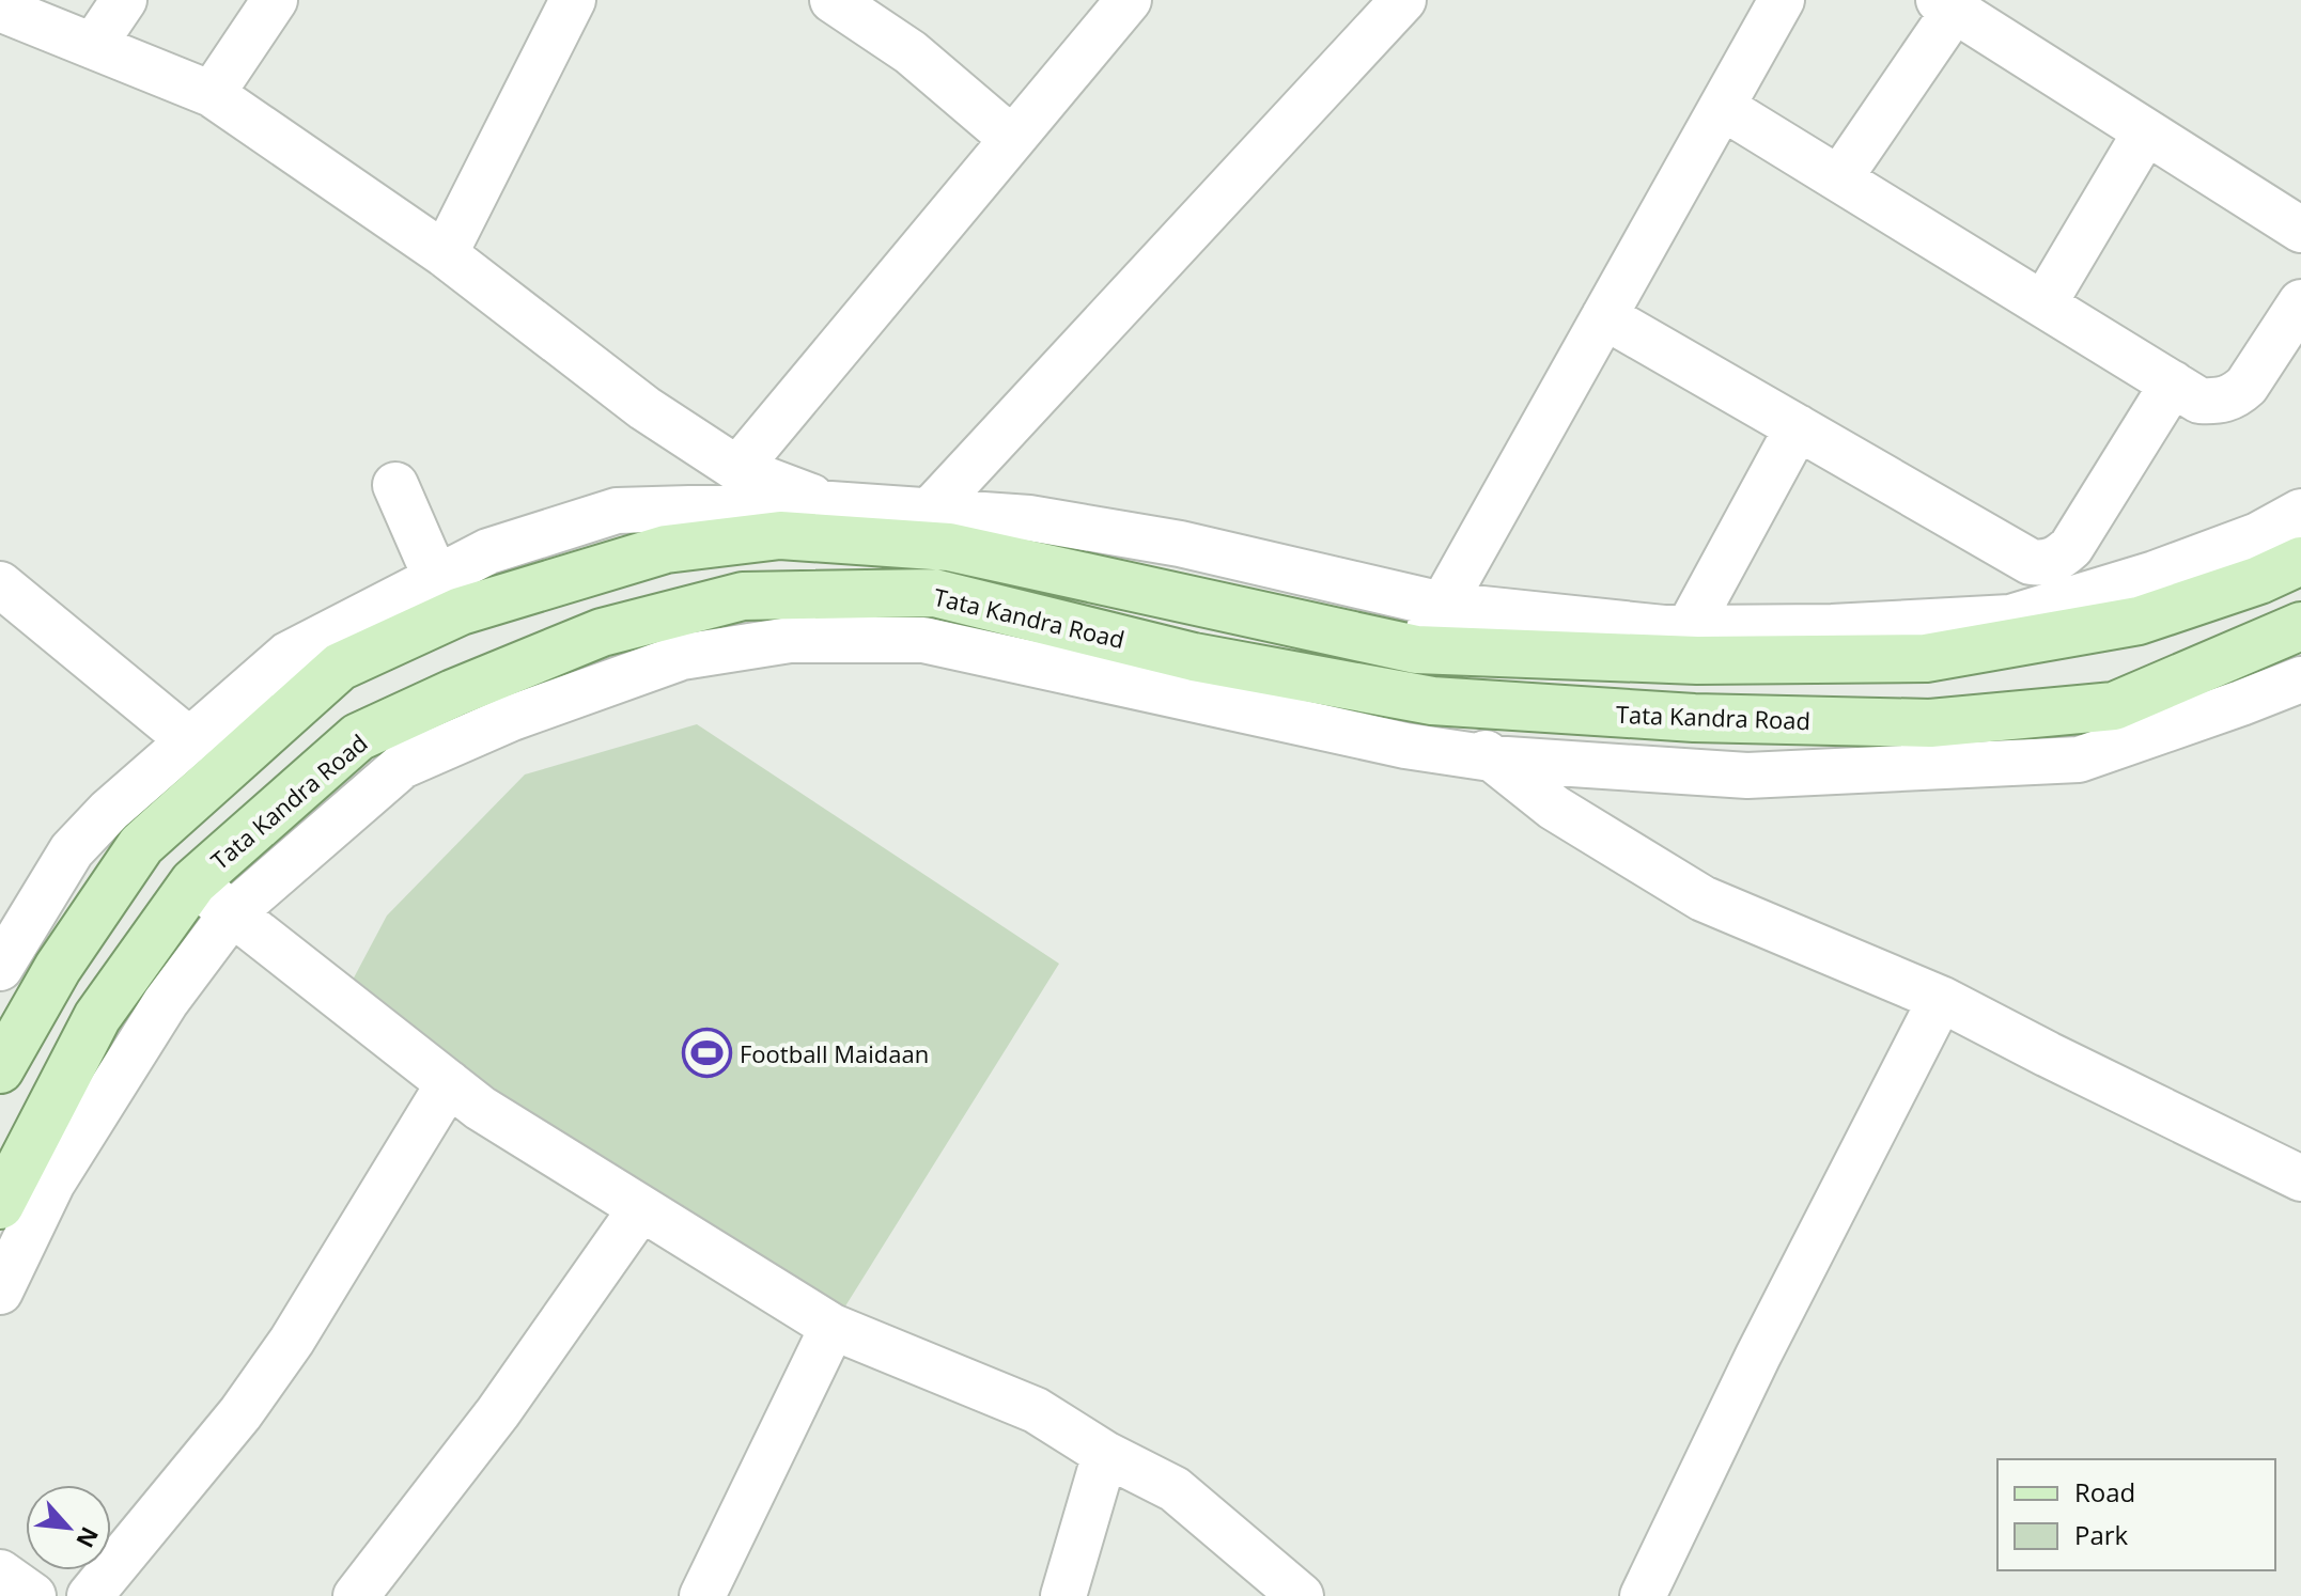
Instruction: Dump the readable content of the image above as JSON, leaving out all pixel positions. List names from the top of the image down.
{
  "streets": {
    "main road": ["Tata Kandra Road"]
  },
  "places": {
    "sports": ["Football Maidaan"]
  },
  "legend": ["Road", "Park"],
  "north": "bottom right"
}
